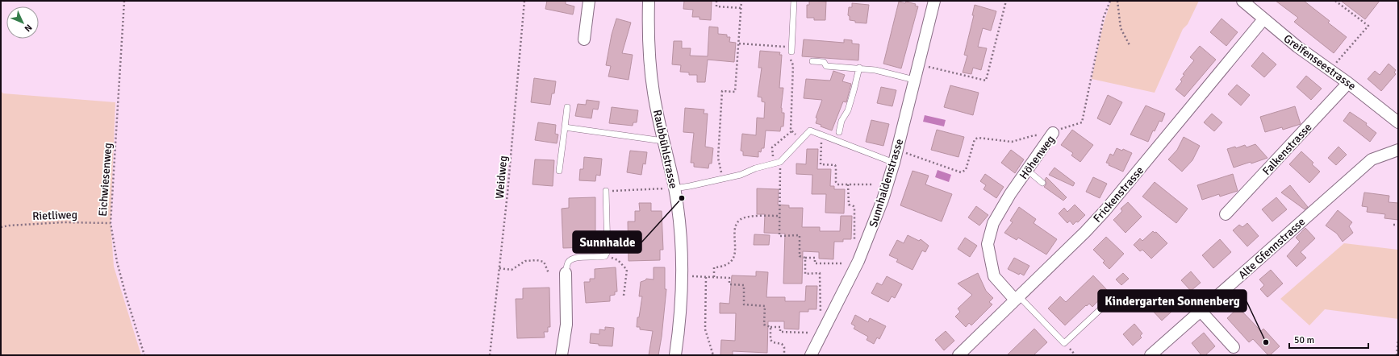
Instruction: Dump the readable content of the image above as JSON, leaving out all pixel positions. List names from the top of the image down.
{
  "streets": {
    "street": [
      "Greifenseestrasse",
      "Raubbühlstrasse",
      "Falkenstrasse",
      "Höhenweg",
      "Sunnhaldenstrasse",
      "Frickenstrasse",
      "Alte Gfennstrasse"
    ],
    "path": ["Weidweg", "Eichwiesenweg", "Rietliweg"]
  },
  "crossings": [
    ["Greifenseestrasse", "Falkenstrasse"],
    ["Greifenseestrasse", "Frickenstrasse"],
    ["Höhenweg", "Frickenstrasse"],
    ["Eichwiesenweg", "Rietliweg"]
  ],
  "places": ["Sunnhalde", "Kindergarten Sonnenberg"],
  "scale_bar": "50 m",
  "north": "bottom right"
}
